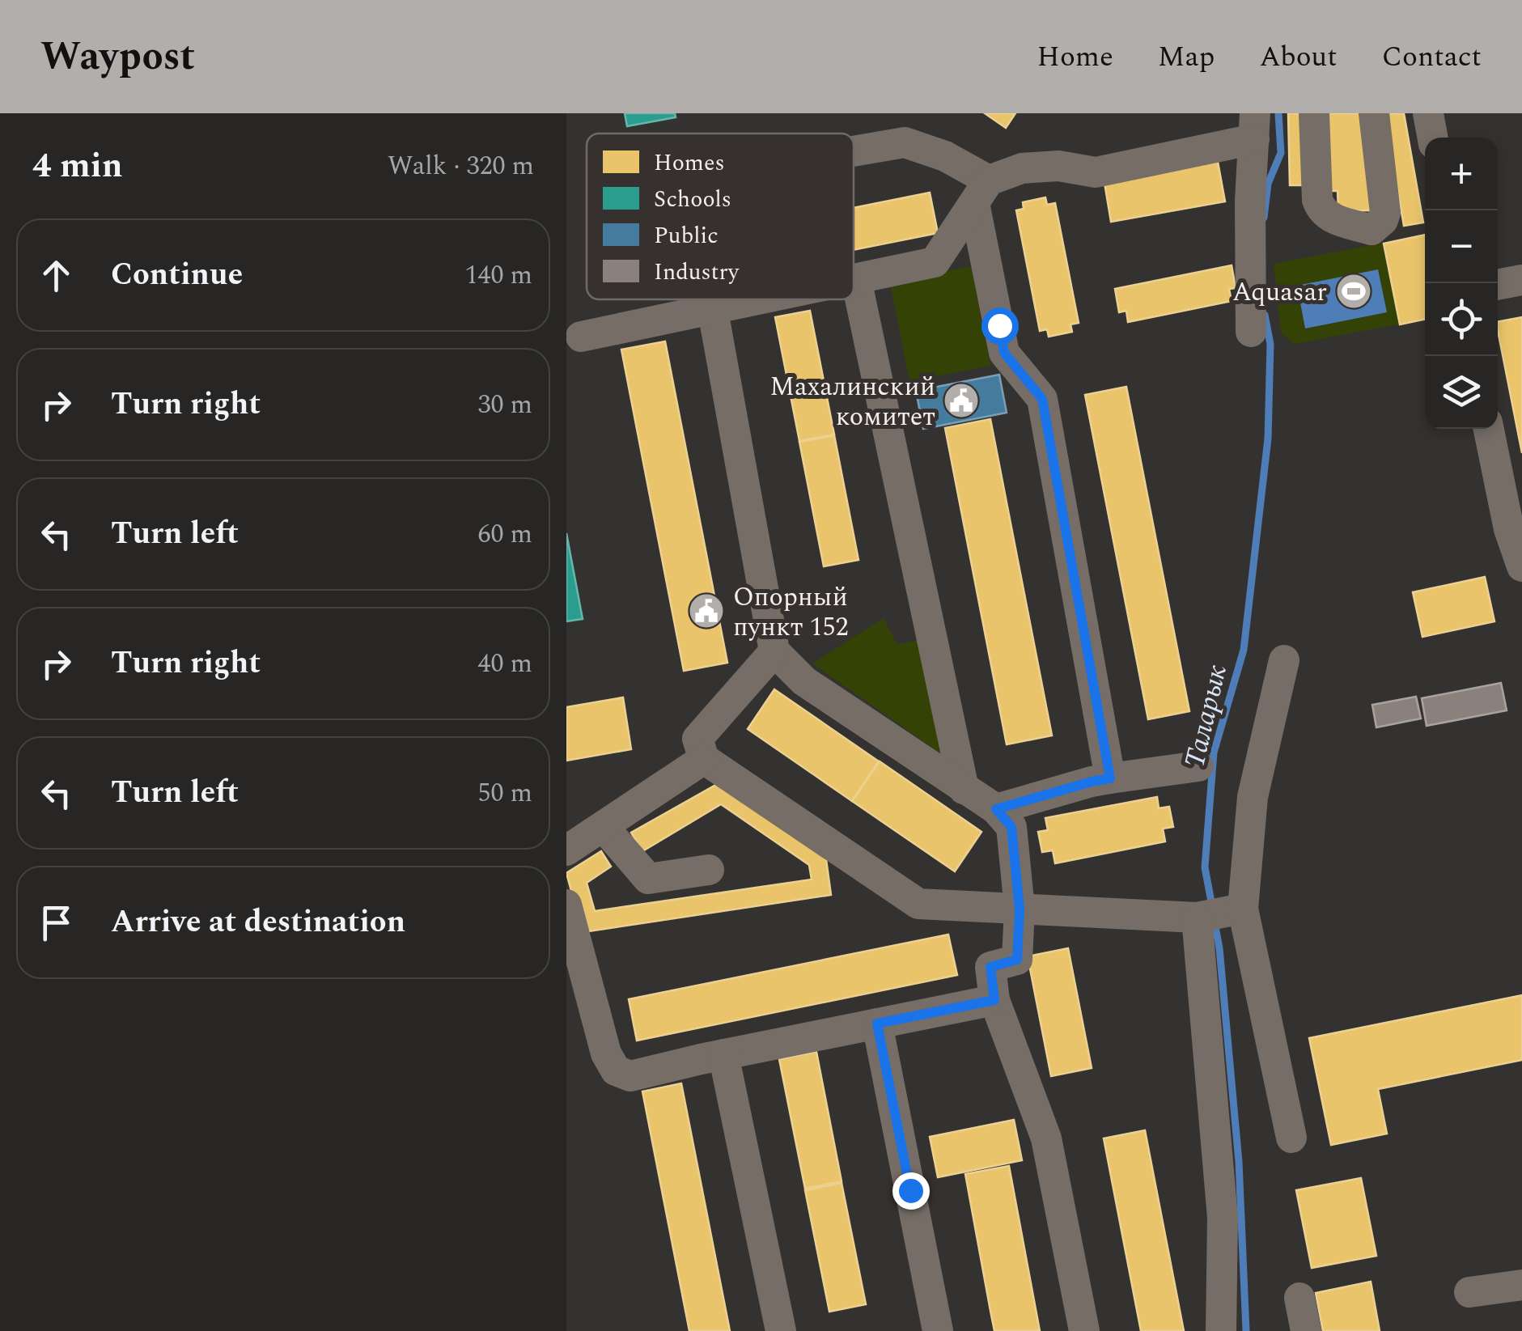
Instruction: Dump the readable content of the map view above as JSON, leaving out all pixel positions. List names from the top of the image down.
{
  "water": ["Таларык"],
  "places": {
    "sports": ["Aquasar"],
    "public building": ["Махалинский комитет", "Опорный пункт 152"]
  },
  "legend": [
    "Homes",
    "Schools",
    "Public",
    "Industry"
  ],
  "page": {
    "header": "Waypost",
    "nav": [
      "Home",
      "Map",
      "About",
      "Contact"
    ],
    "heading": ["4 min", "Walk · 320 m"],
    "map_buttons": ["+", "−"],
    "list": [
      ["Continue", "140 m"],
      ["Turn right", "30 m"],
      ["Turn left", "60 m"],
      ["Turn right", "40 m"],
      ["Turn left", "50 m"],
      "Arrive at destination"
    ]
  }
}
